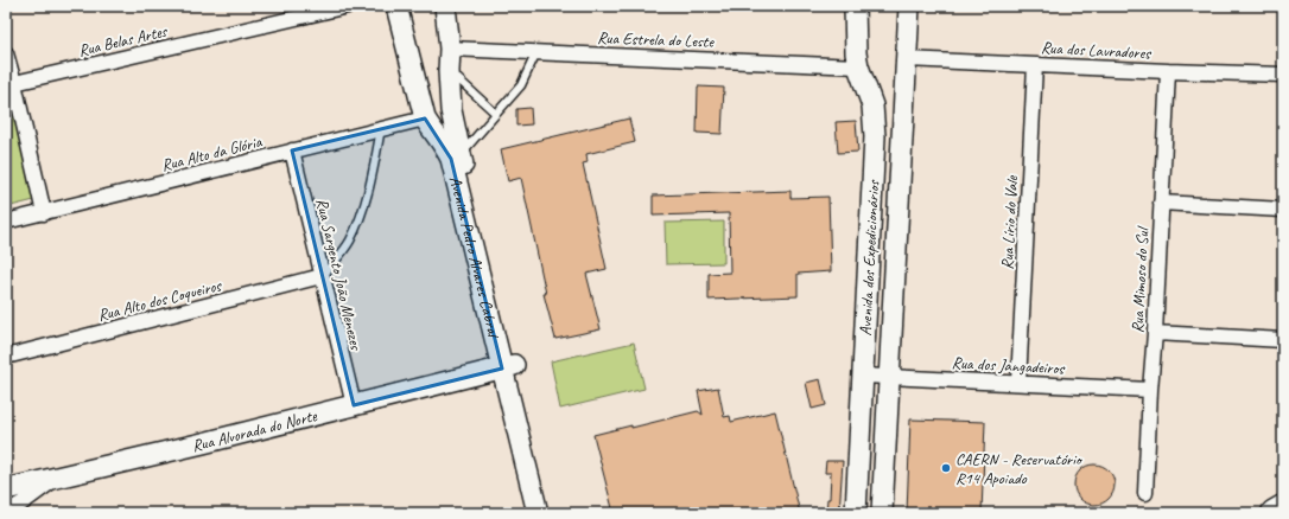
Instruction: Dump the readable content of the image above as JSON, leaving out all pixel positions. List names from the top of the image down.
{
  "streets": {
    "street": [
      "Rua Estrela do Leste",
      "Rua Belas Artes",
      "Rua dos Lavradores",
      "Rua Alto da Glória",
      "Rua Lírio do Vale",
      "Avenida Pedro Alvares Cabral",
      "Avenida dos Expedicionários",
      "Rua Sargento João Menezes",
      "Rua Mimoso do Sul",
      "Rua Alto dos Coqueiros",
      "Rua dos Jangadeiros",
      "Rua Alvorada do Norte"
    ]
  },
  "crossings": [
    ["Rua Estrela do Leste", "Avenida Pedro Alvares Cabral"],
    ["Rua Estrela do Leste", "Avenida dos Expedicionários"],
    ["Rua dos Lavradores", "Rua Lírio do Vale"],
    ["Rua dos Lavradores", "Avenida dos Expedicionários"],
    ["Rua dos Lavradores", "Rua Mimoso do Sul"],
    ["Rua Alto da Glória", "Avenida Pedro Alvares Cabral"],
    ["Rua Alto da Glória", "Rua Sargento João Menezes"],
    ["Rua Lírio do Vale", "Rua dos Jangadeiros"],
    ["Avenida Pedro Alvares Cabral", "Rua Alvorada do Norte"],
    ["Avenida dos Expedicionários", "Rua dos Jangadeiros"],
    ["Rua Sargento João Menezes", "Rua Alto dos Coqueiros"],
    ["Rua Sargento João Menezes", "Rua Alvorada do Norte"],
    ["Rua Mimoso do Sul", "Rua dos Jangadeiros"]
  ],
  "places": ["CAERN - Reservatório R14 Apoiado"]
}
